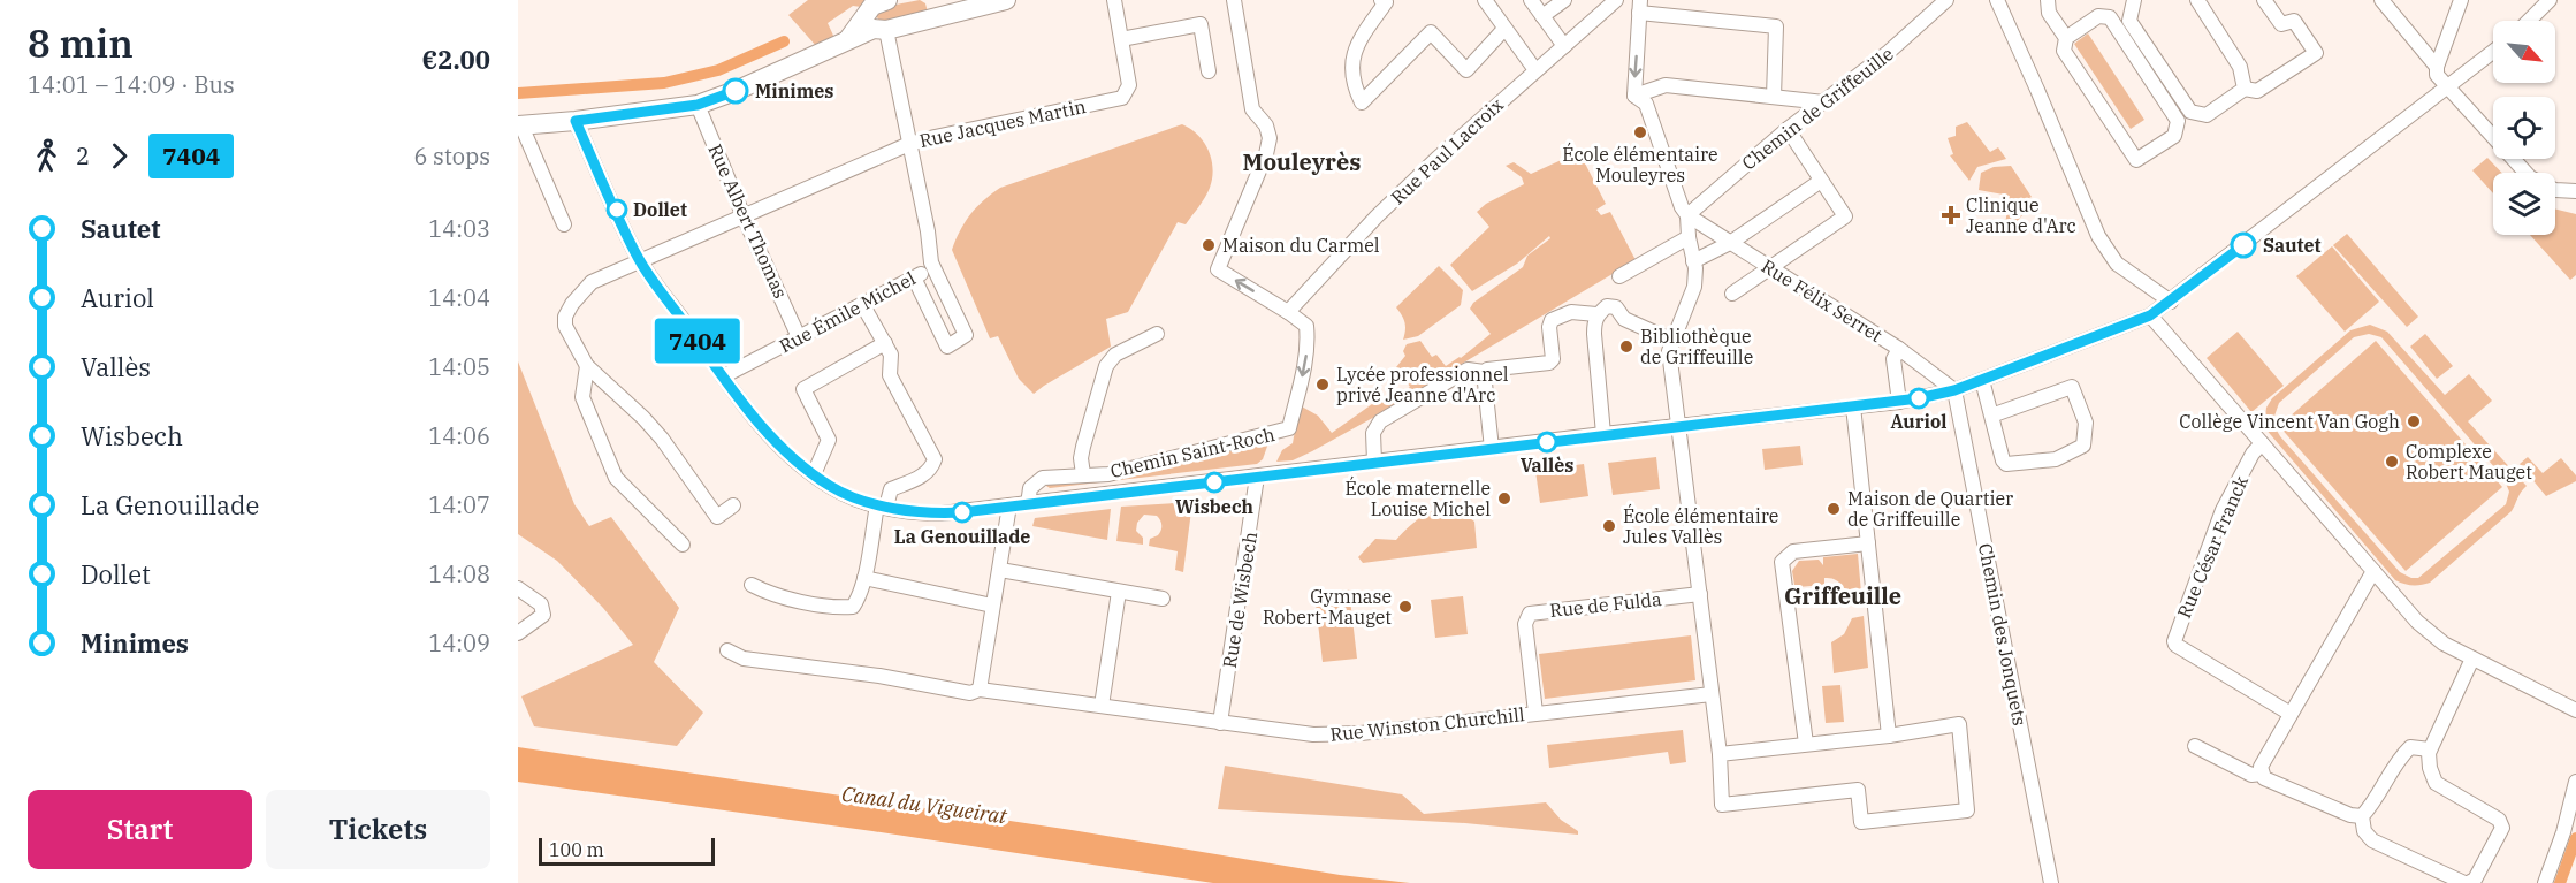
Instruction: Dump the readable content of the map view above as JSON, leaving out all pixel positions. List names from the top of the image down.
{
  "streets": {
    "street": [
      "Chemin de Griffeuille",
      "Rue Jacques Martin",
      "Rue Paul Lacroix",
      "Rue Albert Thomas",
      "Rue Félix Serret",
      "Rue Émile Michel",
      "Chemin Saint-Roch",
      "Rue César Franck",
      "Rue de Wisbech",
      "Rue de Fulda",
      "Chemin des Jonquets",
      "Rue Winston Churchill"
    ]
  },
  "crossings": [
    ["Chemin de Griffeuille", "Rue Félix Serret"],
    ["Rue Jacques Martin", "Rue Albert Thomas"],
    ["Rue Paul Lacroix", "Chemin Saint-Roch"],
    ["Rue Albert Thomas", "Rue Émile Michel"],
    ["Rue Félix Serret", "Chemin des Jonquets"],
    ["Rue de Wisbech", "Rue Winston Churchill"],
    ["Rue de Fulda", "Rue Winston Churchill"]
  ],
  "districts": ["Mouleyrès", "Griffeuille"],
  "water": ["Canal du Vigueirat"],
  "places": {
    "other": [
      "Minimes",
      "École élémentaire Mouleyres",
      "Dollet",
      "Maison du Carmel",
      "Sautet",
      "Bibliothèque de Griffeuille",
      "Lycée professionnel privé Jeanne d'Arc",
      "Auriol",
      "Collège Vincent Van Gogh",
      "Vallès",
      "Complexe Robert Mauget",
      "Wisbech",
      "École maternelle Louise Michel",
      "Maison de Quartier de Griffeuille",
      "La Genouillade",
      "École élémentaire Jules Vallès",
      "Gymnase Robert-Mauget"
    ],
    "health": ["Clinique Jeanne d'Arc"]
  },
  "lines": ["bus line 7404"],
  "scale_bar": "100 m",
  "north": "bottom right",
  "page": {
    "heading": ["8 min", "14:01 – 14:09 · Bus", "€2.00"],
    "on_map": "7404",
    "legs": ["2", "7404", "6 stops"],
    "list": [
      {
        "name": "Sautet",
        "value": "14:03"
      },
      {
        "name": "Auriol",
        "value": "14:04"
      },
      {
        "name": "Vallès",
        "value": "14:05"
      },
      {
        "name": "Wisbech",
        "value": "14:06"
      },
      {
        "name": "La Genouillade",
        "value": "14:07"
      },
      {
        "name": "Dollet",
        "value": "14:08"
      },
      {
        "name": "Minimes",
        "value": "14:09"
      }
    ],
    "buttons": ["Start", "Tickets"],
    "scale": "100 m"
  }
}
